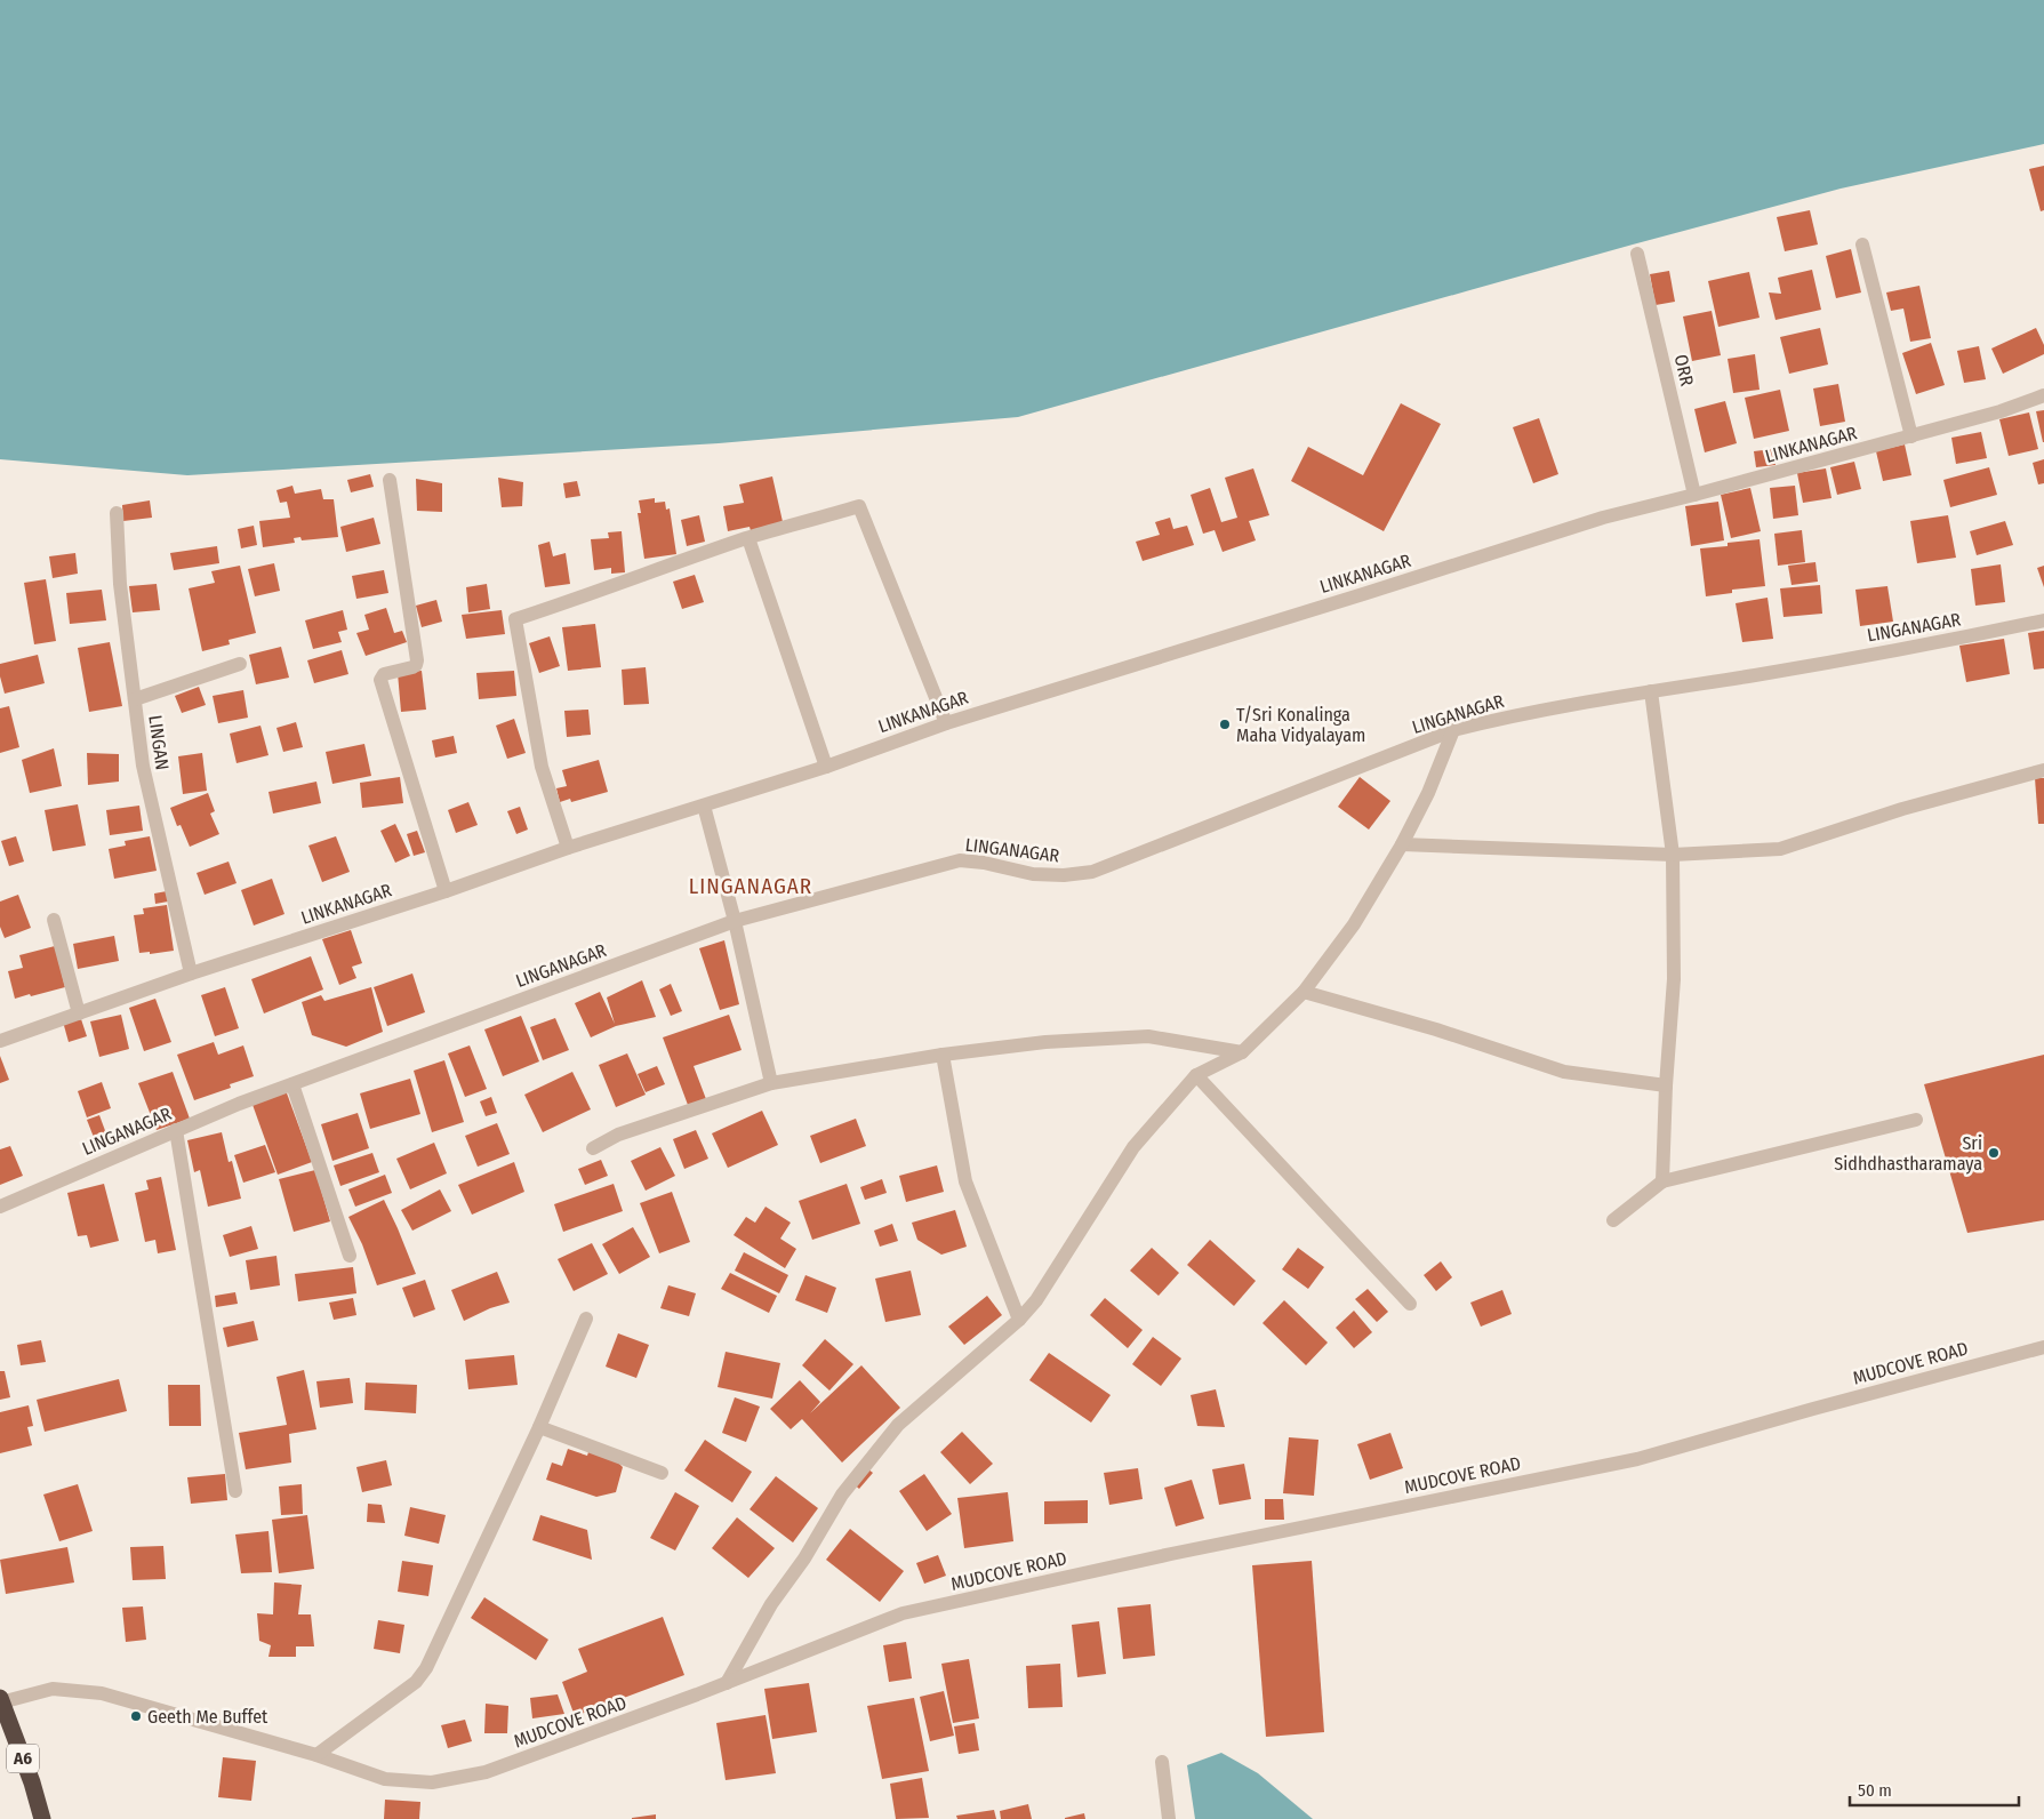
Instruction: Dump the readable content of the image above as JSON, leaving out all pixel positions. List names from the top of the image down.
{
  "streets": {
    "highway": ["A6"],
    "street": [
      "ORR",
      "LINKANAGAR",
      "LINGANAGAR",
      "LINGAN",
      "MUDCOVE ROAD"
    ]
  },
  "crossings": [
    ["ORR", "LINKANAGAR"],
    ["LINKANAGAR", "LINGAN"],
    ["MUDCOVE ROAD", "A6"]
  ],
  "districts": ["LINGANAGAR"],
  "places": ["T/Sri Konalinga Maha Vidyalayam", "Sri Sidhdhastharamaya", "Geeth Me Buffet"],
  "scale_bar": "50 m"
}
